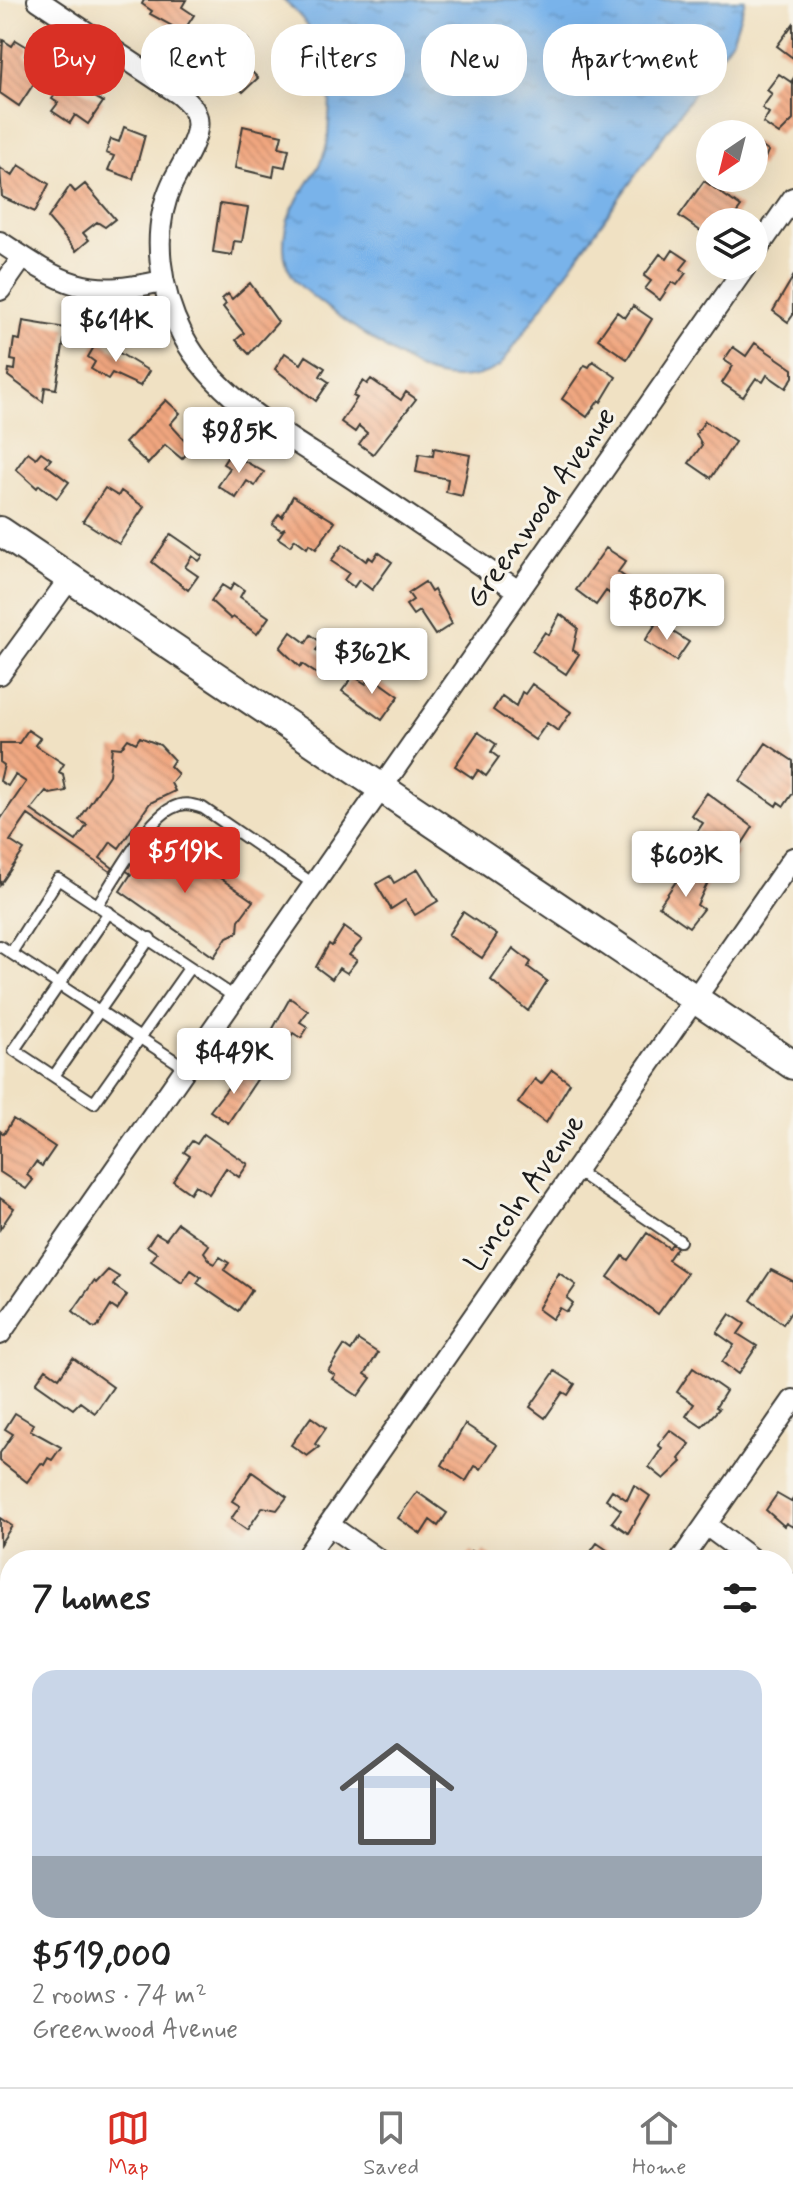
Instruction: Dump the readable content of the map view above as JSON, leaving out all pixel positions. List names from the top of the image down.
{
  "streets": {
    "street": ["Greenwood Avenue", "Lincoln Avenue"]
  },
  "north": "bottom left",
  "page": {
    "chip": [
      "Buy",
      "Rent",
      "Filters",
      "New",
      "Apartment"
    ],
    "price": [
      "$614K",
      "$985K",
      "$807K",
      "$362K",
      "$519K",
      "$603K",
      "$449K"
    ],
    "heading": "7 homes",
    "list": [
      {
        "name": "$519,000",
        "note": "2 rooms · 74 m² · Greenwood Avenue"
      }
    ],
    "tabs": ["Map", "Saved", "Home"]
  }
}
